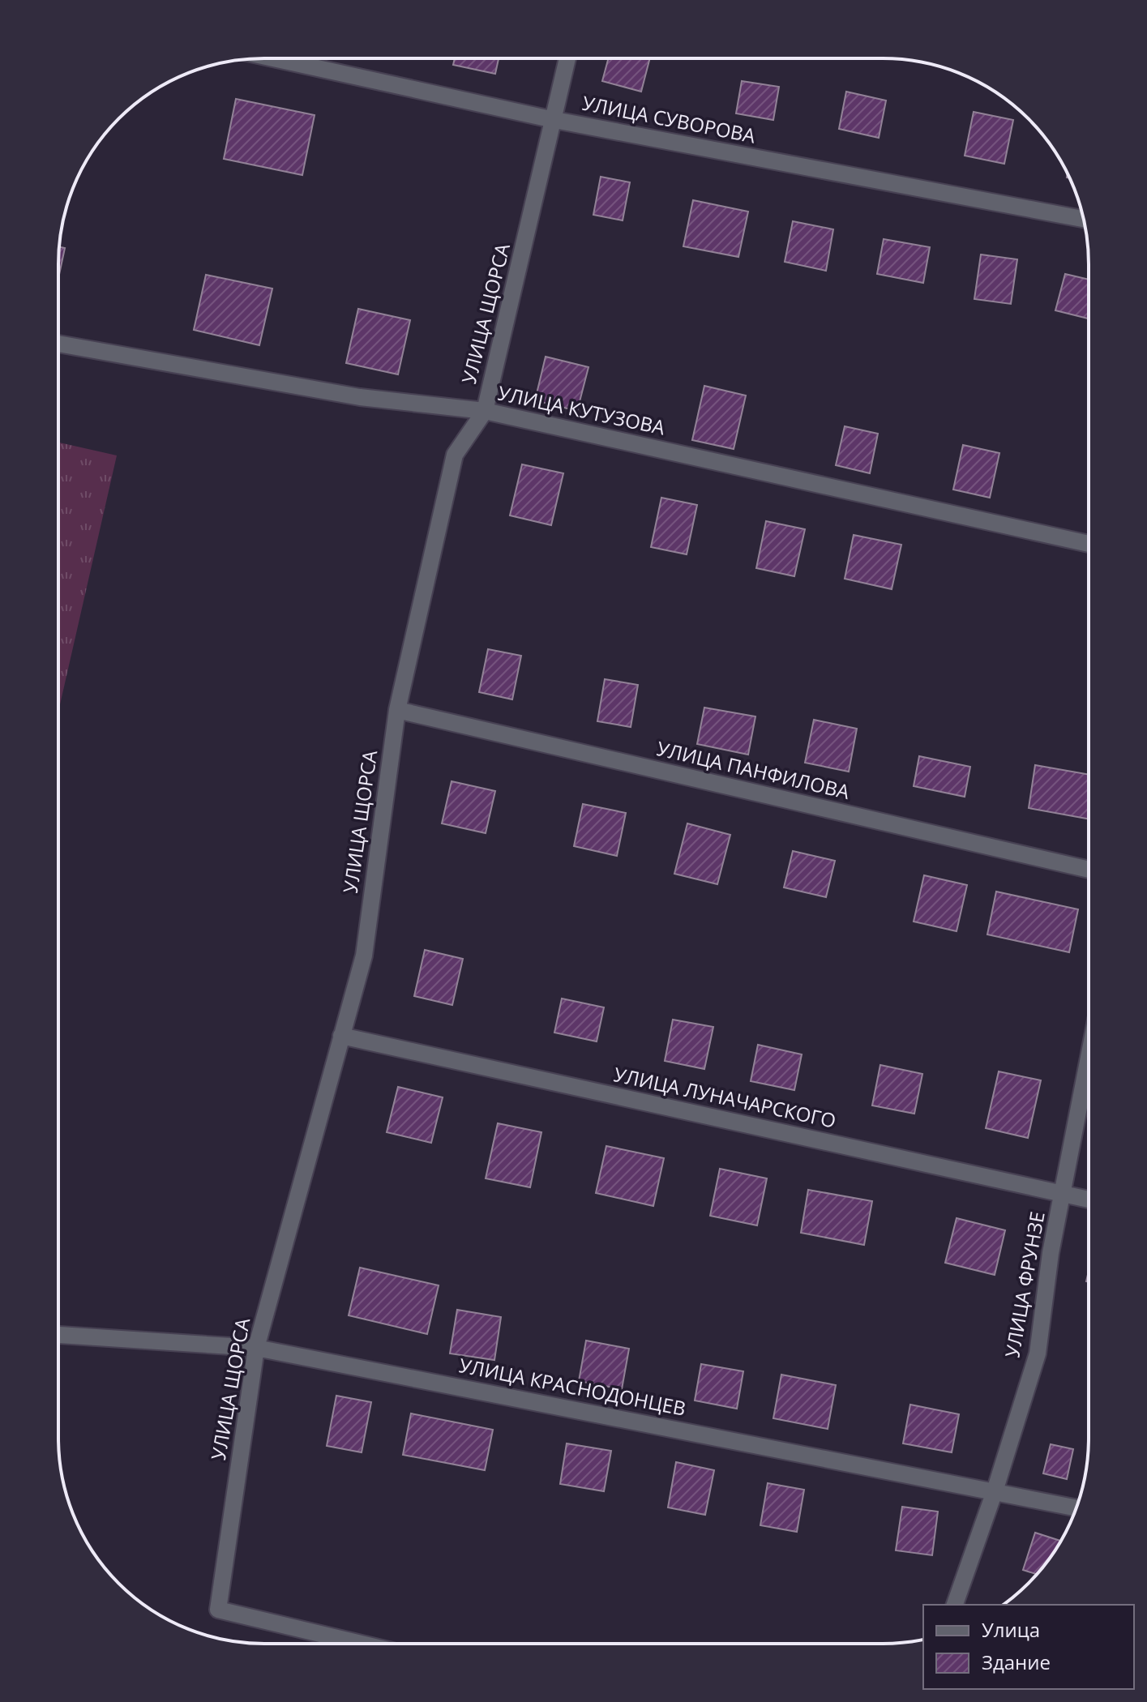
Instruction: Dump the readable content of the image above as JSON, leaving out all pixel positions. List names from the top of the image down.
{
  "streets": {
    "street": [
      "УЛИЦА СУВОРОВА",
      "УЛИЦА ЩОРСА",
      "УЛИЦА КУТУЗОВА",
      "УЛИЦА ПАНФИЛОВА",
      "УЛИЦА ЛУНАЧАРСКОГО",
      "УЛИЦА ФРУНЗЕ",
      "УЛИЦА КРАСНОДОНЦЕВ"
    ]
  },
  "crossings": [
    ["УЛИЦА СУВОРОВА", "УЛИЦА ЩОРСА"],
    ["УЛИЦА ЩОРСА", "УЛИЦА КУТУЗОВА"],
    ["УЛИЦА ЩОРСА", "УЛИЦА ПАНФИЛОВА"],
    ["УЛИЦА ЩОРСА", "УЛИЦА ЛУНАЧАРСКОГО"],
    ["УЛИЦА ЩОРСА", "УЛИЦА КРАСНОДОНЦЕВ"],
    ["УЛИЦА ЛУНАЧАРСКОГО", "УЛИЦА ФРУНЗЕ"],
    ["УЛИЦА ФРУНЗЕ", "УЛИЦА КРАСНОДОНЦЕВ"]
  ],
  "legend": ["Улица", "Здание"]
}
